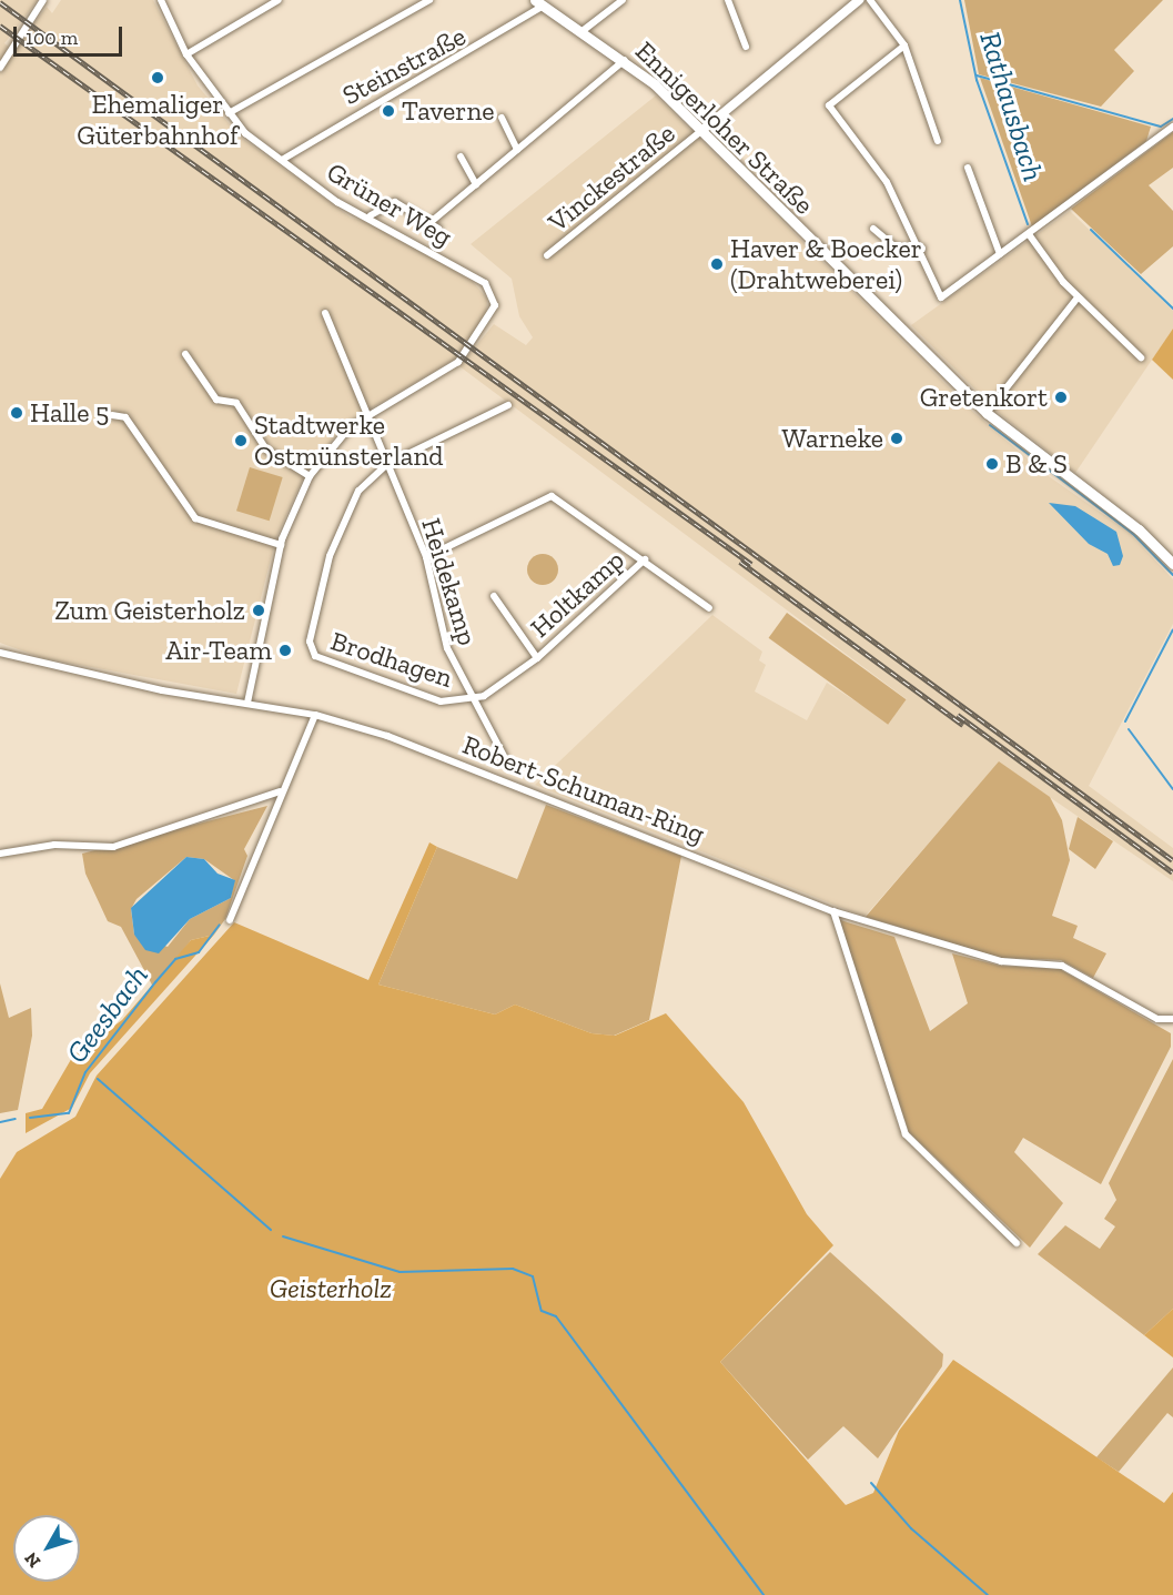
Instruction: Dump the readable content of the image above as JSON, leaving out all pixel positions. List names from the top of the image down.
{
  "streets": {
    "main road": ["Ennigerloher Straße"],
    "street": [
      "Steinstraße",
      "Vinckestraße",
      "Grüner Weg",
      "Heidekamp",
      "Holtkamp",
      "Brodhagen",
      "Robert-Schuman-Ring"
    ]
  },
  "crossings": [
    ["Steinstraße", "Ennigerloher Straße"],
    ["Steinstraße", "Grüner Weg"],
    ["Ennigerloher Straße", "Vinckestraße"],
    ["Grüner Weg", "Heidekamp"],
    ["Heidekamp", "Holtkamp"],
    ["Heidekamp", "Brodhagen"],
    ["Holtkamp", "Brodhagen"]
  ],
  "water": ["Rathausbach", "Geesbach"],
  "parks": ["Geisterholz"],
  "places": [
    "Ehemaliger Güterbahnhof",
    "Taverne",
    "Haver & Boecker (Drahtweberei)",
    "Gretenkort",
    "Halle 5",
    "Warneke",
    "Stadtwerke Ostmünsterland",
    "B & S",
    "Zum Geisterholz",
    "Air-Team"
  ],
  "scale_bar": "100 m",
  "north": "bottom left"
}
